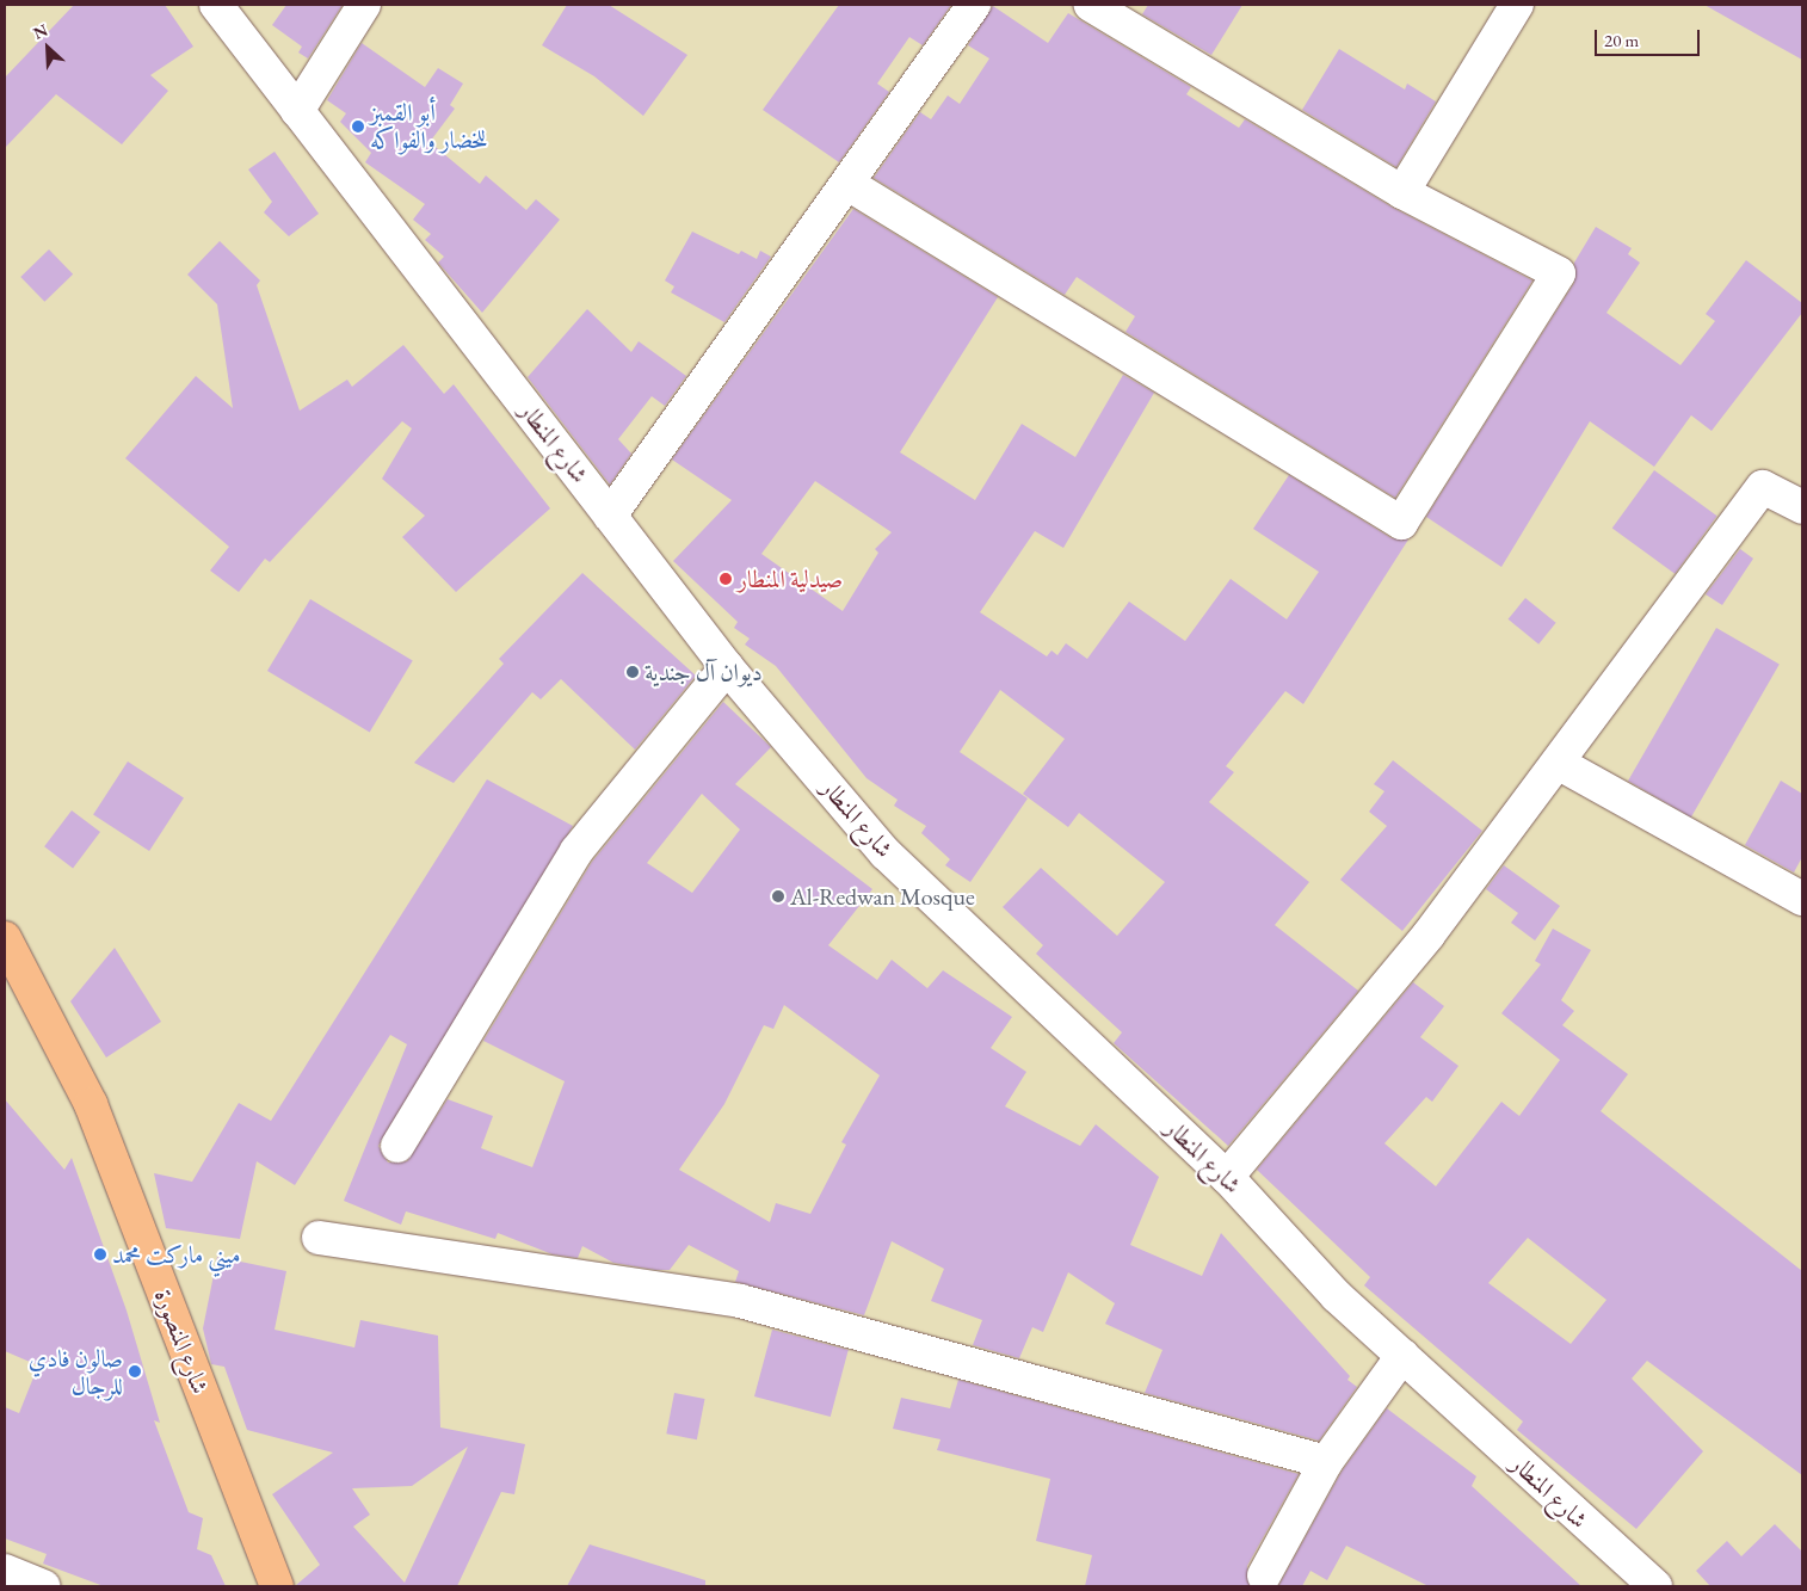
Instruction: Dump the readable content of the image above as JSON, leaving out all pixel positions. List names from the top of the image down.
{
  "streets": {
    "main road": ["شارع المنصورة"],
    "street": ["شارع المنطار"]
  },
  "places": [
    "أبو القمبز للخضار والفواكه",
    "صيدلية المنطار",
    "ديوان آل جندية",
    "Al-Redwan Mosque",
    "ميني ماركت محمد",
    "صالون فادي للرجال"
  ],
  "scale_bar": "20 m",
  "north": "top left"
}
